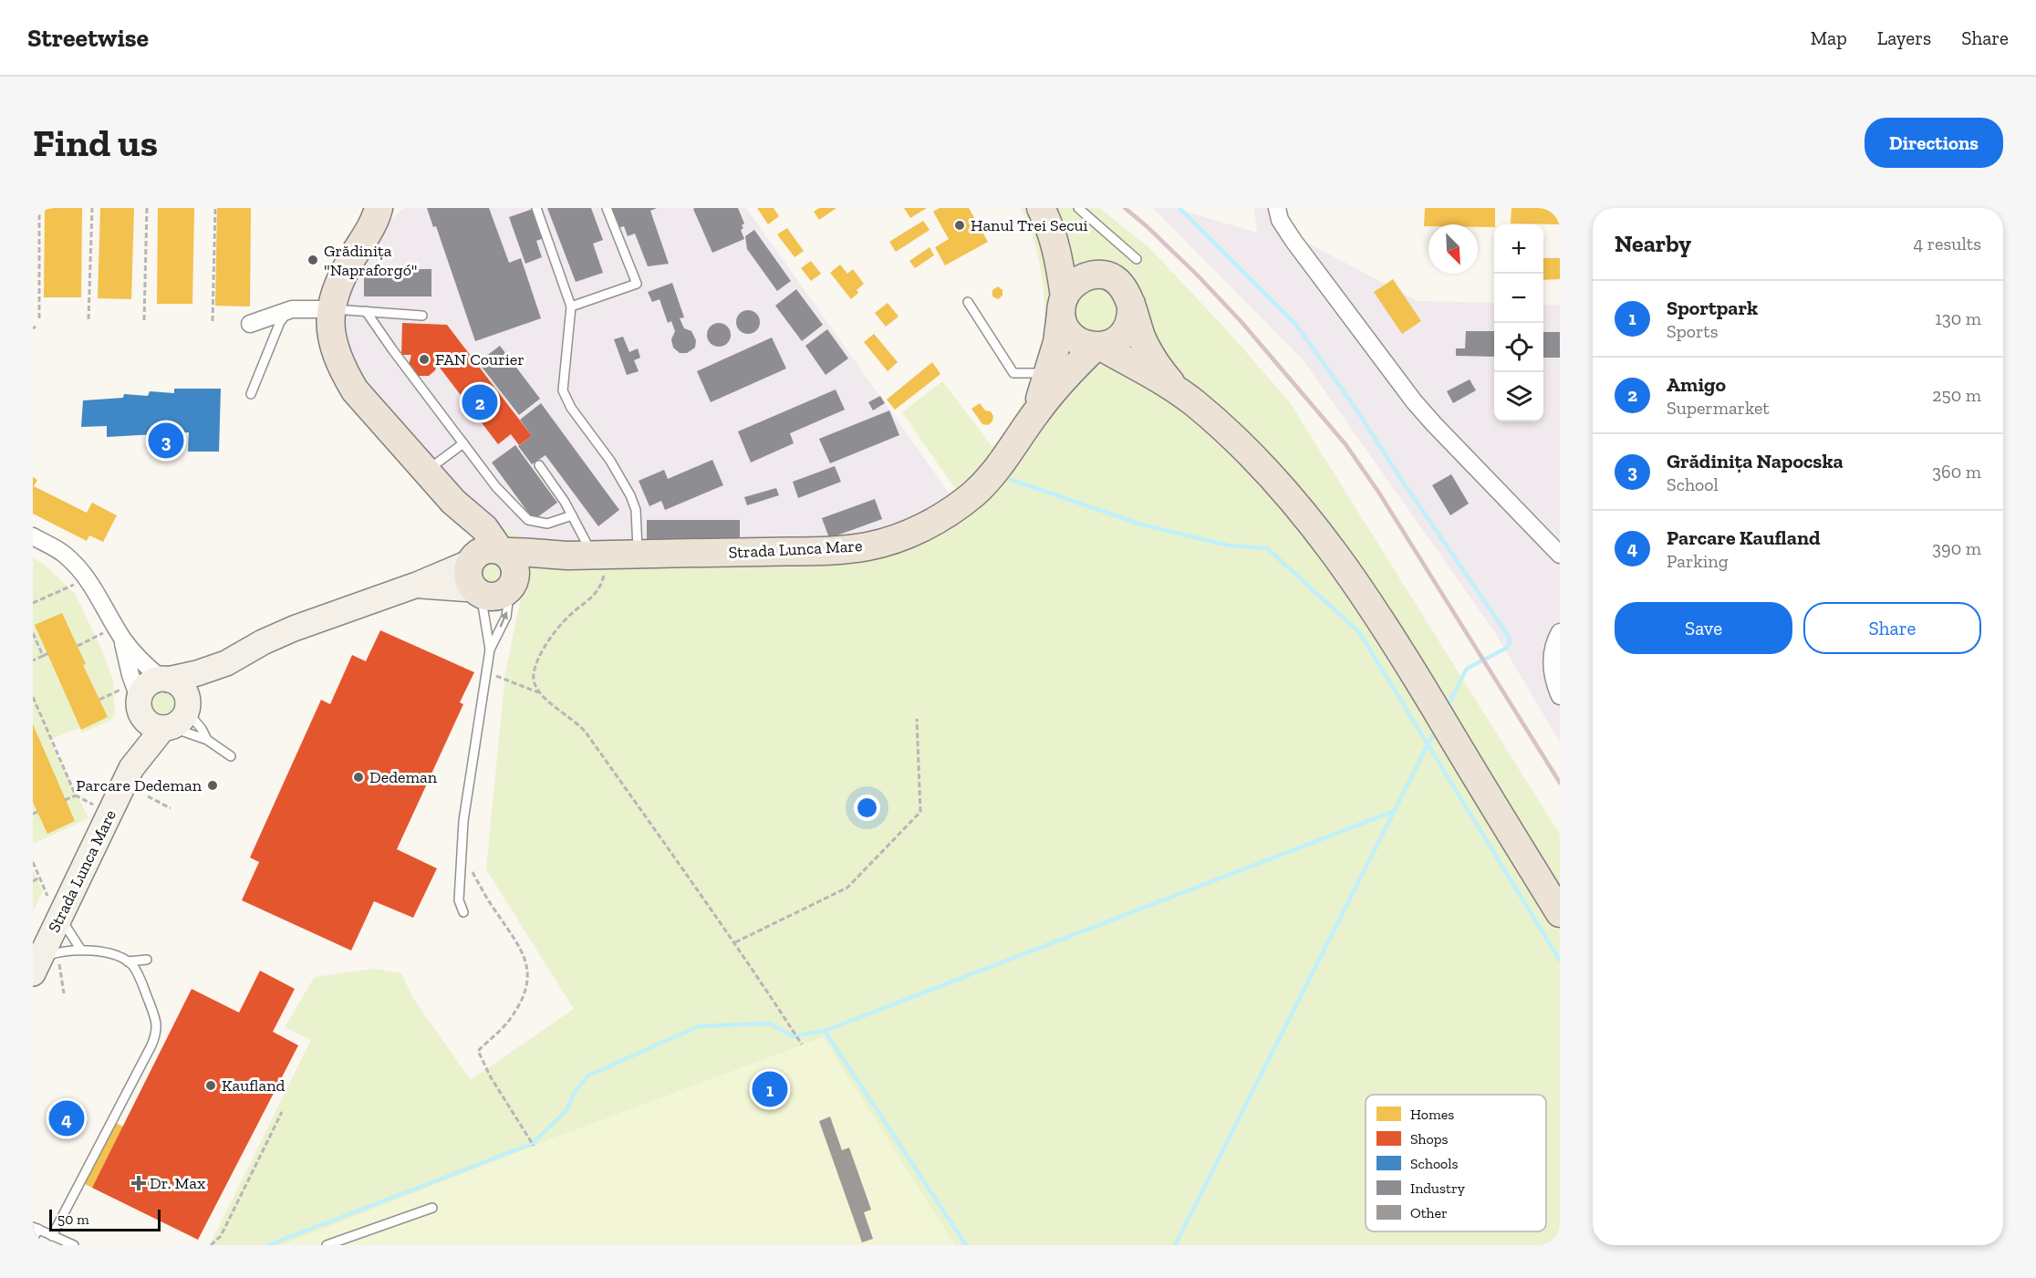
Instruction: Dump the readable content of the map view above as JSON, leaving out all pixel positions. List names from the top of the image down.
{
  "streets": {
    "main road": ["Strada Lunca Mare"]
  },
  "places": {
    "other": [
      "Hanul Trei Secui",
      "Grădinița \"Napraforgó\"",
      "FAN Courier",
      "Dedeman",
      "Parcare Dedeman",
      "Kaufland"
    ],
    "health": ["Dr. Max"]
  },
  "legend": [
    "Homes",
    "Shops",
    "Schools",
    "Industry",
    "Other"
  ],
  "scale_bar": "50 m",
  "north": "bottom right",
  "page": {
    "header": "Streetwise",
    "nav": ["Map", "Layers", "Share"],
    "buttons": [
      "Directions",
      ["Save", "Share"]
    ],
    "title": "Find us",
    "heading": ["Nearby", "4 results"],
    "map_buttons": ["+", "−"],
    "list": [
      {
        "mark": "1",
        "name": "Sportpark",
        "note": "Sports",
        "value": "130 m"
      },
      {
        "mark": "2",
        "name": "Amigo",
        "note": "Supermarket",
        "value": "250 m"
      },
      {
        "mark": "3",
        "name": "Grădiniţa Napocska",
        "note": "School",
        "value": "360 m"
      },
      {
        "mark": "4",
        "name": "Parcare Kaufland",
        "note": "Parking",
        "value": "390 m"
      }
    ],
    "pins": [
      "2",
      "3",
      "1",
      "4"
    ],
    "scale": "50 m"
  }
}
